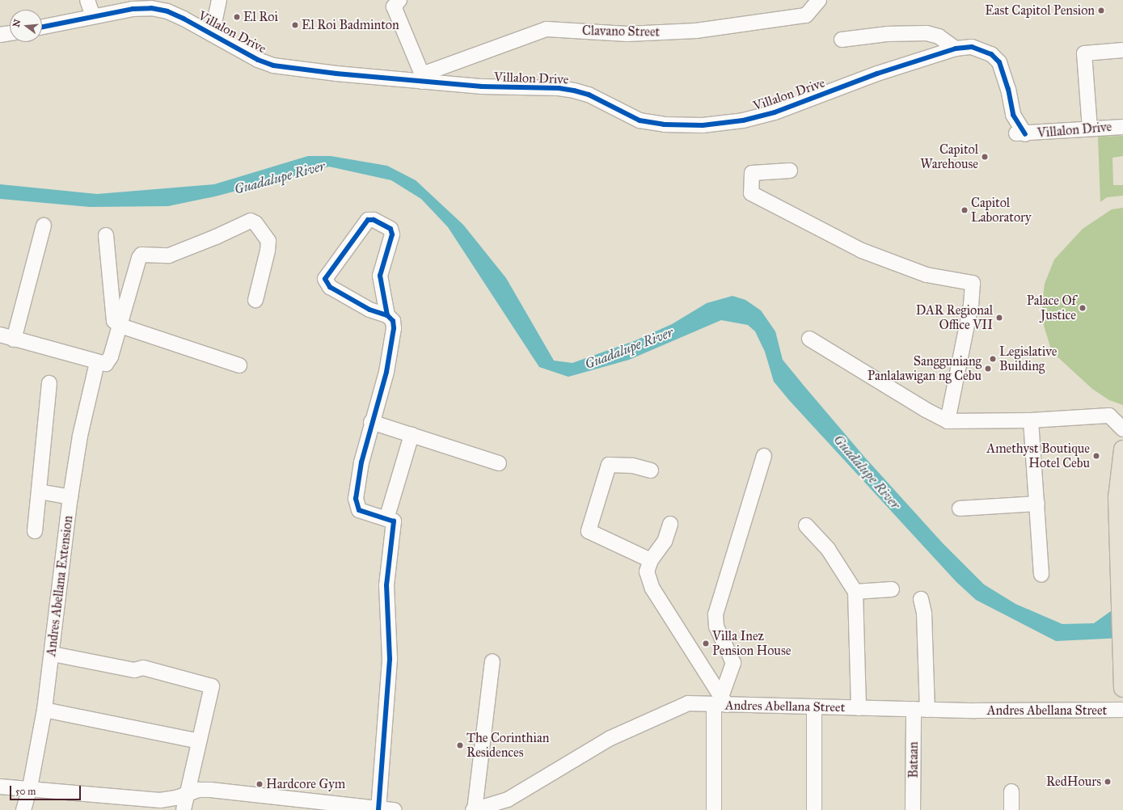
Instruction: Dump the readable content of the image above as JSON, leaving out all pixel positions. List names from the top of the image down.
{
  "streets": {
    "street": [
      "Clavano Street",
      "Villalon Drive",
      "Andres Abellana Extension",
      "Andres Abellana Street",
      "Bataan"
    ]
  },
  "crossings": [
    ["Clavano Street", "Villalon Drive"],
    ["Andres Abellana Street", "Bataan"]
  ],
  "water": ["Guadalupe River"],
  "places": [
    "East Capitol Pension",
    "El Roi",
    "El Roi Badminton",
    "Capitol Warehouse",
    "Capitol Laboratory",
    "Palace Of Justice",
    "DAR Regional Office VII",
    "Legislative Building",
    "Sangguniang Panlalawigan ng Cebu",
    "Amethyst Boutique Hotel Cebu",
    "Villa Inez Pension House",
    "The Corinthian Residences",
    "RedHours",
    "Hardcore Gym"
  ],
  "scale_bar": "50 m",
  "north": "left"
}
